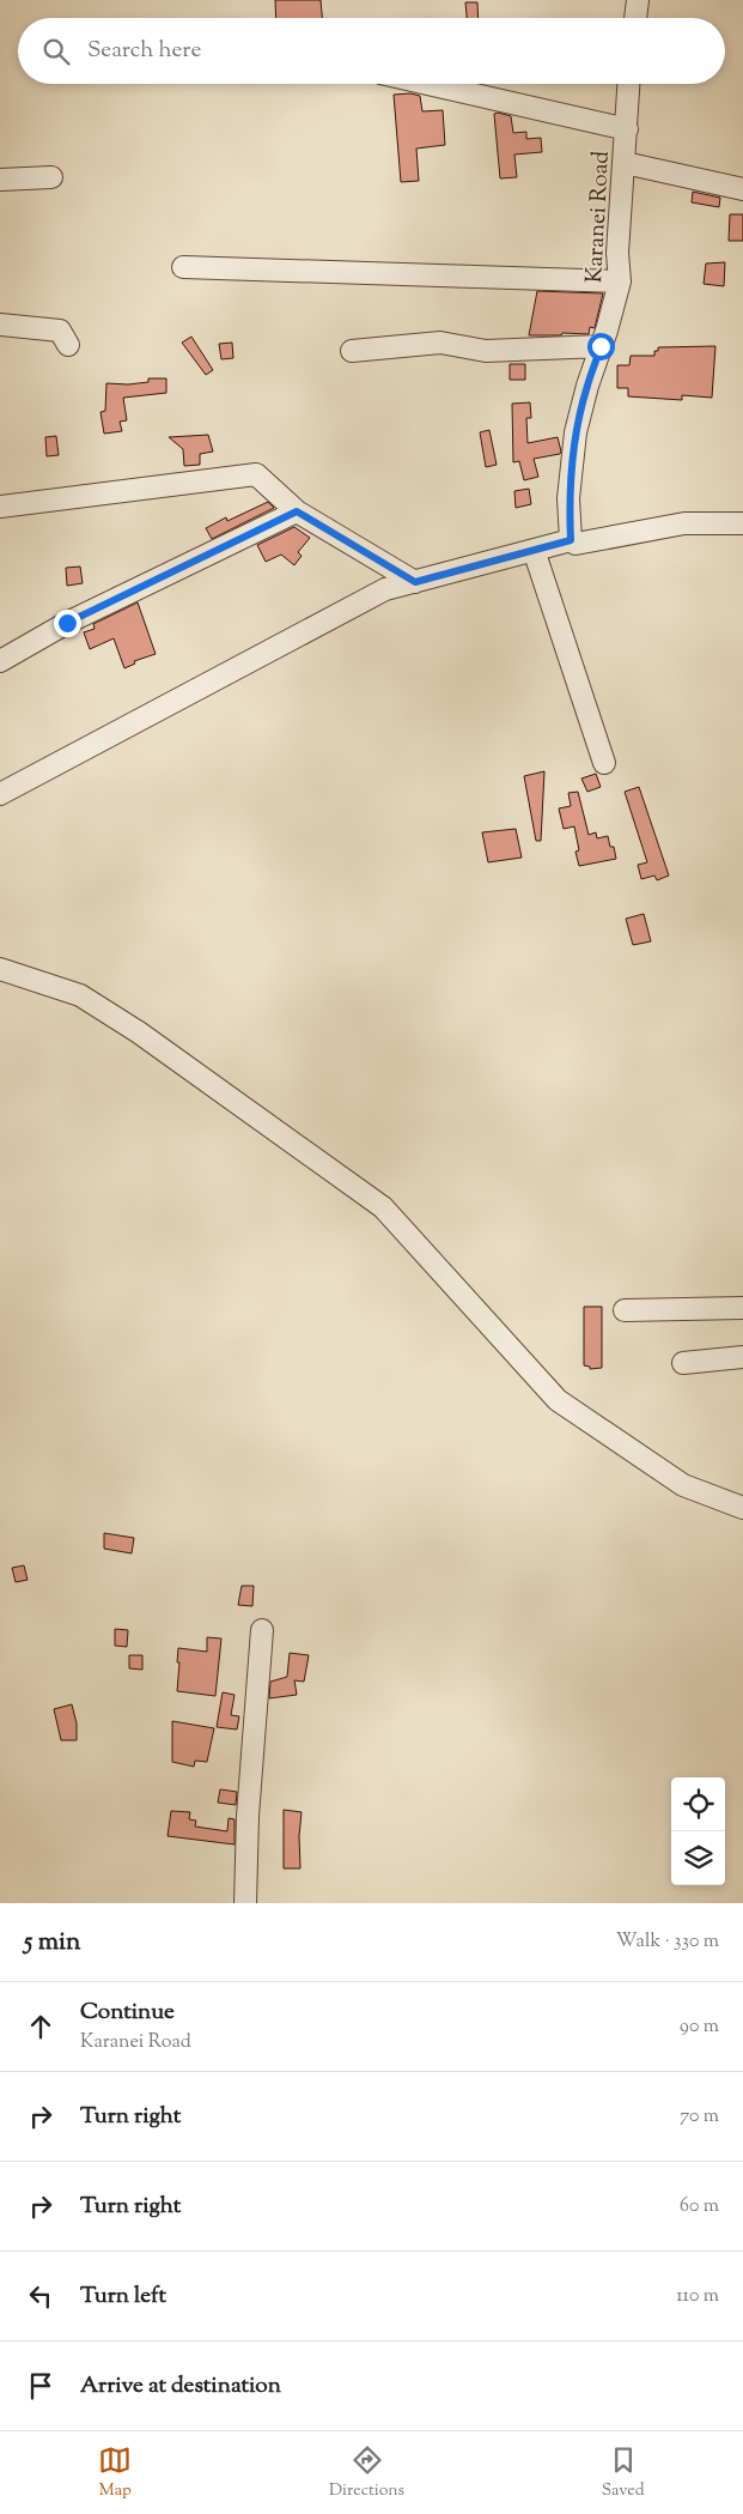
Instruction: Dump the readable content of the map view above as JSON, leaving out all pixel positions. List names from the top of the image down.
{
  "streets": {
    "street": ["Karanei Road"]
  },
  "page": {
    "search": "Search here",
    "heading": ["5 min", "Walk · 330 m"],
    "list": [
      ["Continue", "Karanei Road", "90 m"],
      ["Turn right", "70 m"],
      ["Turn right", "60 m"],
      ["Turn left", "110 m"],
      "Arrive at destination"
    ],
    "nav": ["Map", "Directions", "Saved"]
  }
}
